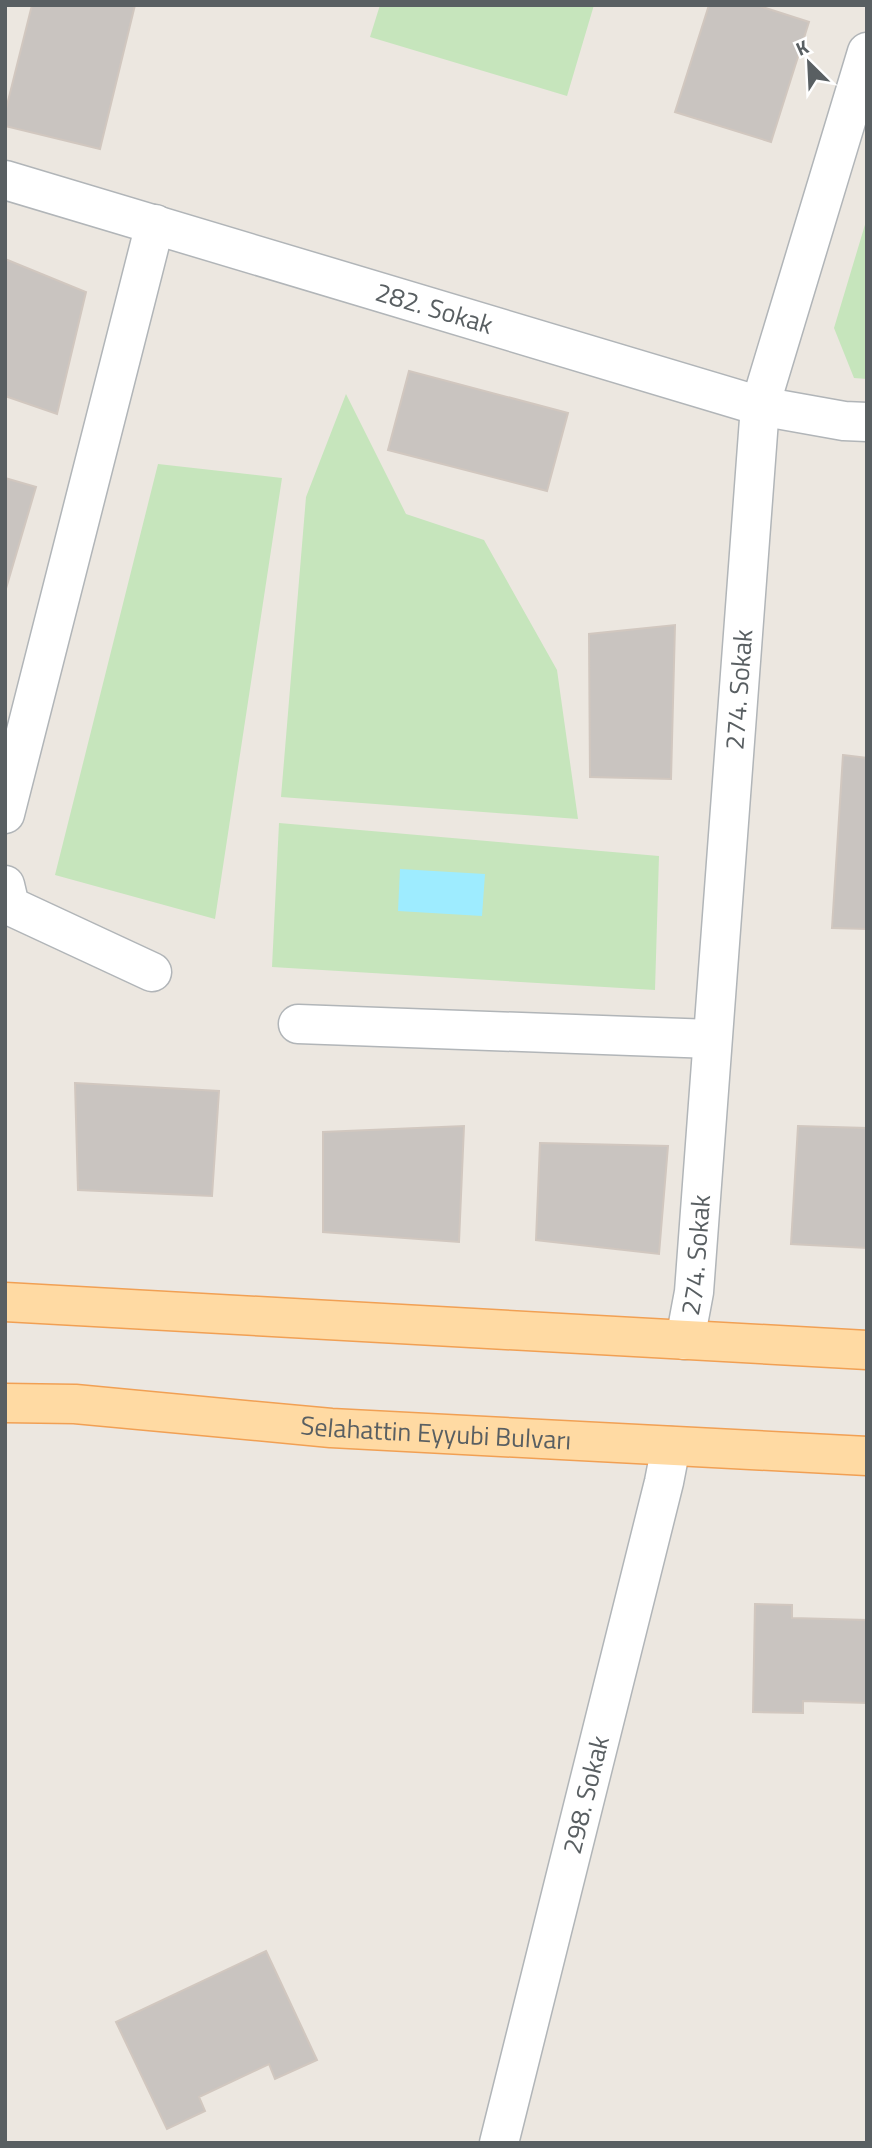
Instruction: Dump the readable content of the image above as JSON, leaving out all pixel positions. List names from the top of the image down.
{
  "streets": {
    "main road": ["Selahattin Eyyubi Bulvarı"],
    "street": ["282. Sokak", "274. Sokak", "298. Sokak"]
  },
  "crossings": [
    ["282. Sokak", "274. Sokak"],
    ["Selahattin Eyyubi Bulvarı", "298. Sokak"]
  ],
  "north": "top left"
}
